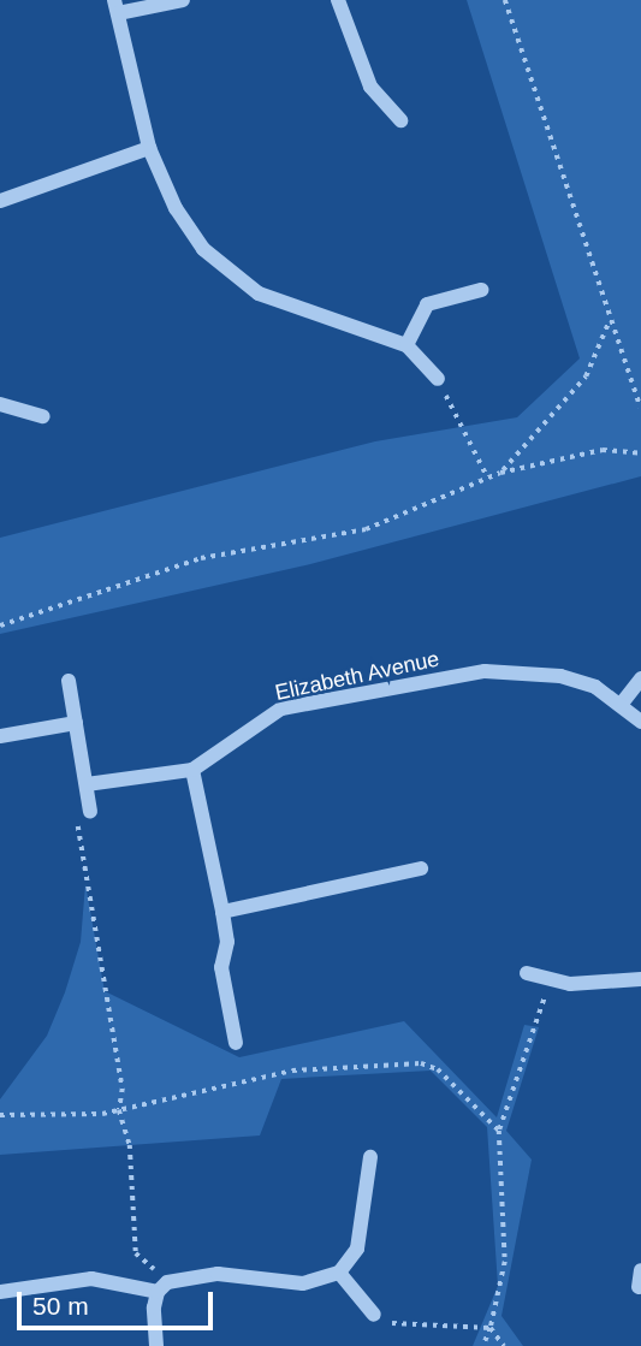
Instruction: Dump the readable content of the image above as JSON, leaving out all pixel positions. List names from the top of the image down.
{
  "streets": {
    "street": ["Elizabeth Avenue"]
  },
  "scale_bar": "50 m"
}
